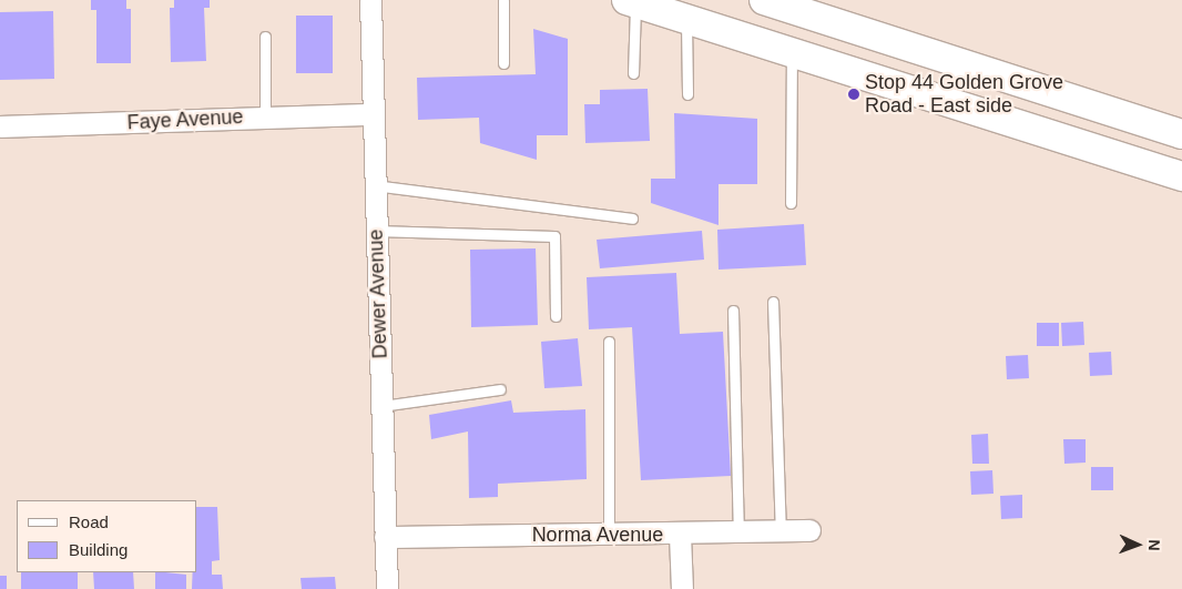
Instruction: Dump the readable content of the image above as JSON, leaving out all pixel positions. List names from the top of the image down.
{
  "streets": {
    "street": ["Faye Avenue", "Dewer Avenue", "Norma Avenue"]
  },
  "crossings": [
    ["Faye Avenue", "Dewer Avenue"],
    ["Dewer Avenue", "Norma Avenue"]
  ],
  "places": ["Stop 44 Golden Grove Road - East side"],
  "legend": ["Road", "Building"],
  "north": "right"
}
